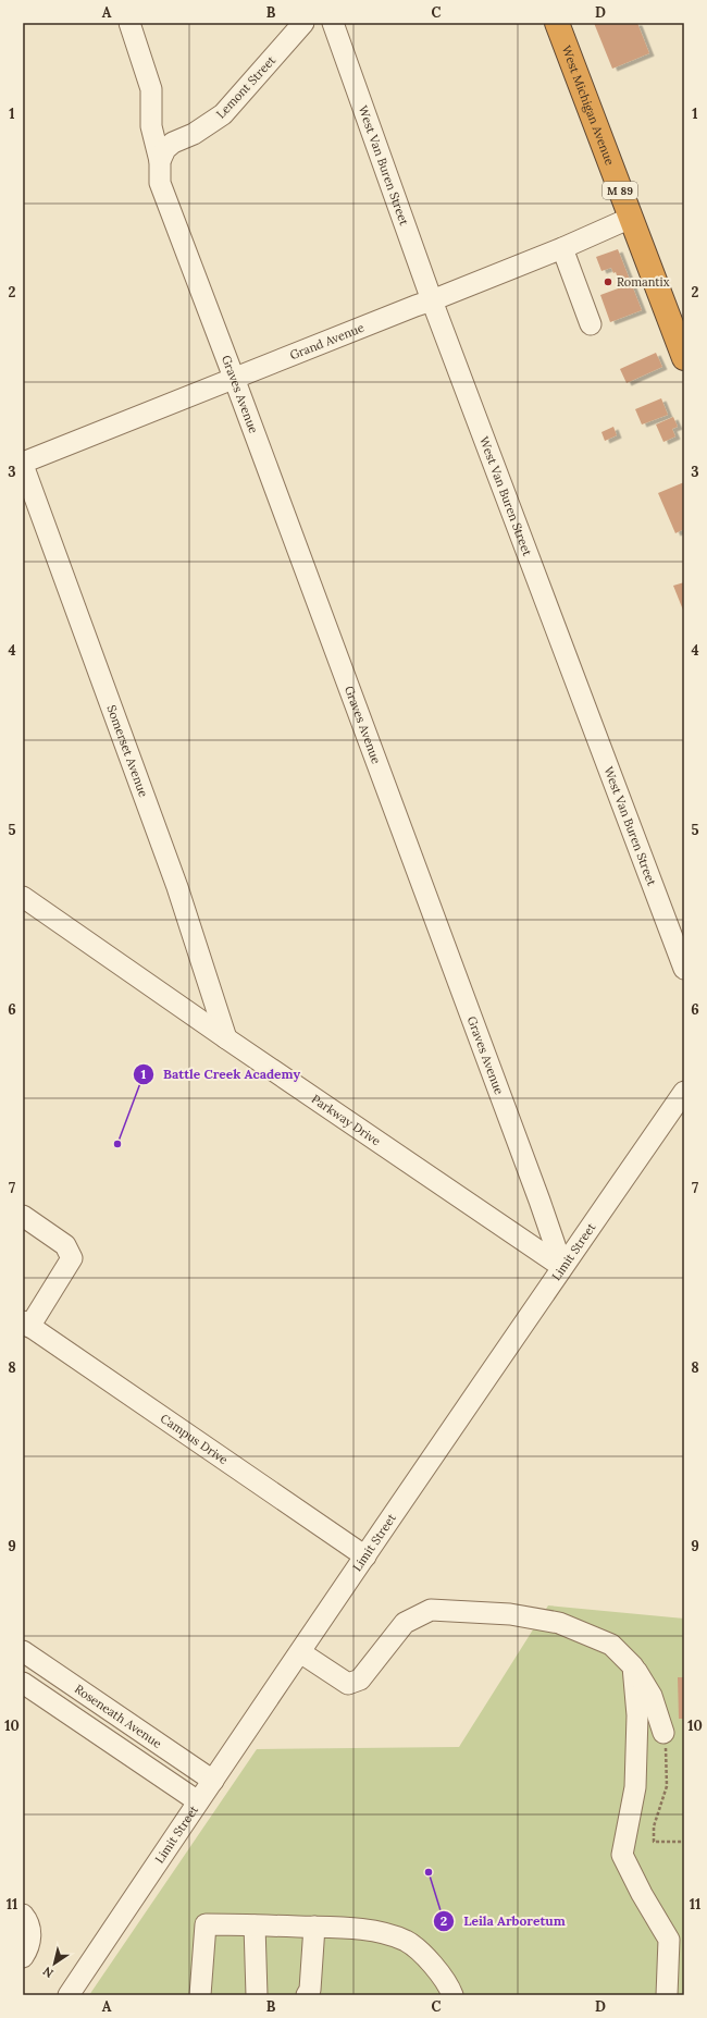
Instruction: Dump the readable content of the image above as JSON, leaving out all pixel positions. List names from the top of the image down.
{
  "streets": {
    "highway": ["West Michigan Avenue", "M 89"],
    "street": [
      "Lemont Street",
      "West Van Buren Street",
      "Grand Avenue",
      "Graves Avenue",
      "Somerset Avenue",
      "Parkway Drive",
      "Limit Street",
      "Campus Drive",
      "Roseneath Avenue"
    ]
  },
  "crossings": [
    ["Lemont Street", "Graves Avenue"],
    ["West Michigan Avenue", "Grand Avenue"],
    ["West Van Buren Street", "Grand Avenue"],
    ["Grand Avenue", "Graves Avenue"],
    ["Grand Avenue", "Somerset Avenue"],
    ["Graves Avenue", "Parkway Drive"],
    ["Graves Avenue", "Limit Street"],
    ["Somerset Avenue", "Parkway Drive"],
    ["Parkway Drive", "Limit Street"],
    ["Limit Street", "Campus Drive"],
    ["Limit Street", "Roseneath Avenue"]
  ],
  "places": ["Romantix", "Battle Creek Academy", "Leila Arboretum"],
  "north": "bottom left",
  "grid": {
    "columns": [
      "A",
      "B",
      "C",
      "D"
    ],
    "rows": [
      "1",
      "2",
      "3",
      "4",
      "5",
      "6",
      "7",
      "8",
      "9",
      "10",
      "11"
    ]
  }
}
